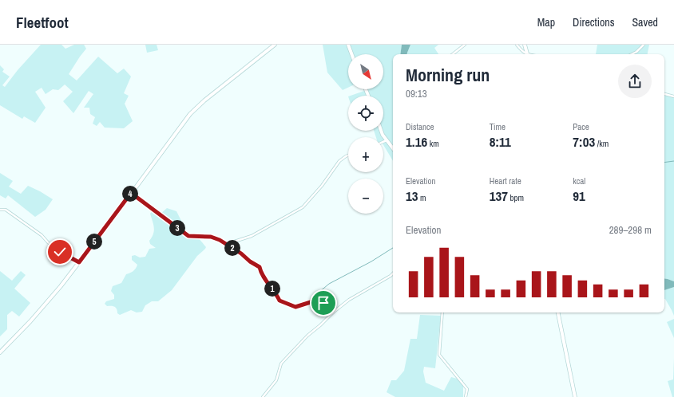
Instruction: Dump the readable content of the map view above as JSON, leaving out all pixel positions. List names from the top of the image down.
{
  "north": "bottom right",
  "page": {
    "header": "Fleetfoot",
    "nav": ["Map", "Directions", "Saved"],
    "map_buttons": ["+", "−"],
    "heading": ["Morning run", "09:13"],
    "stats": [
      ["Distance", "1.16 km"],
      ["Time", "8:11"],
      ["Pace", "7:03 /km"],
      ["Elevation", "13 m"],
      ["Heart rate", "137 bpm"],
      ["kcal", "91"]
    ],
    "pins": [
      "4",
      "3",
      "5",
      "2",
      "1"
    ],
    "chart": ["Elevation", "289–298 m"]
  }
}
